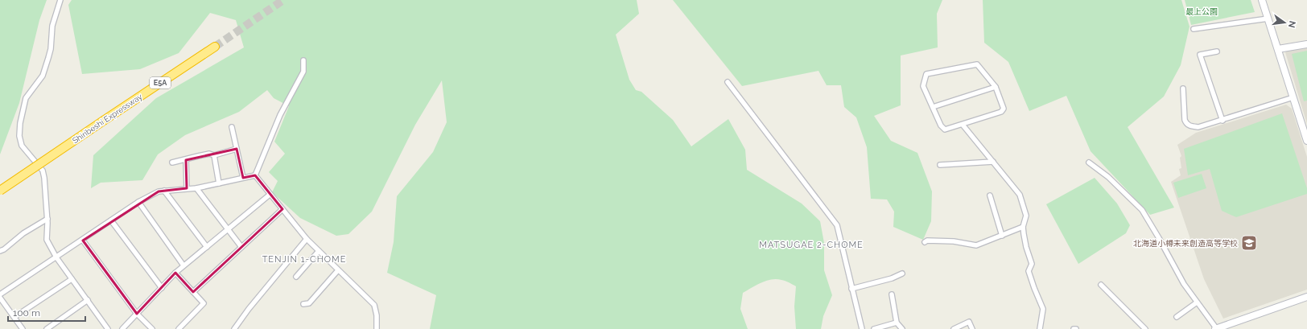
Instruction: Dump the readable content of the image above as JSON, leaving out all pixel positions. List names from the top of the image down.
{
  "streets": {
    "highway": ["E5A", "Shiribeshi Expressway"]
  },
  "districts": ["MATSUGAE 2-CHOME", "TENJIN 1-CHOME"],
  "parks": ["最上公園"],
  "places": {
    "school or university": ["北海道小樽未来創造高等学校"]
  },
  "scale_bar": "100 m",
  "north": "right"
}
